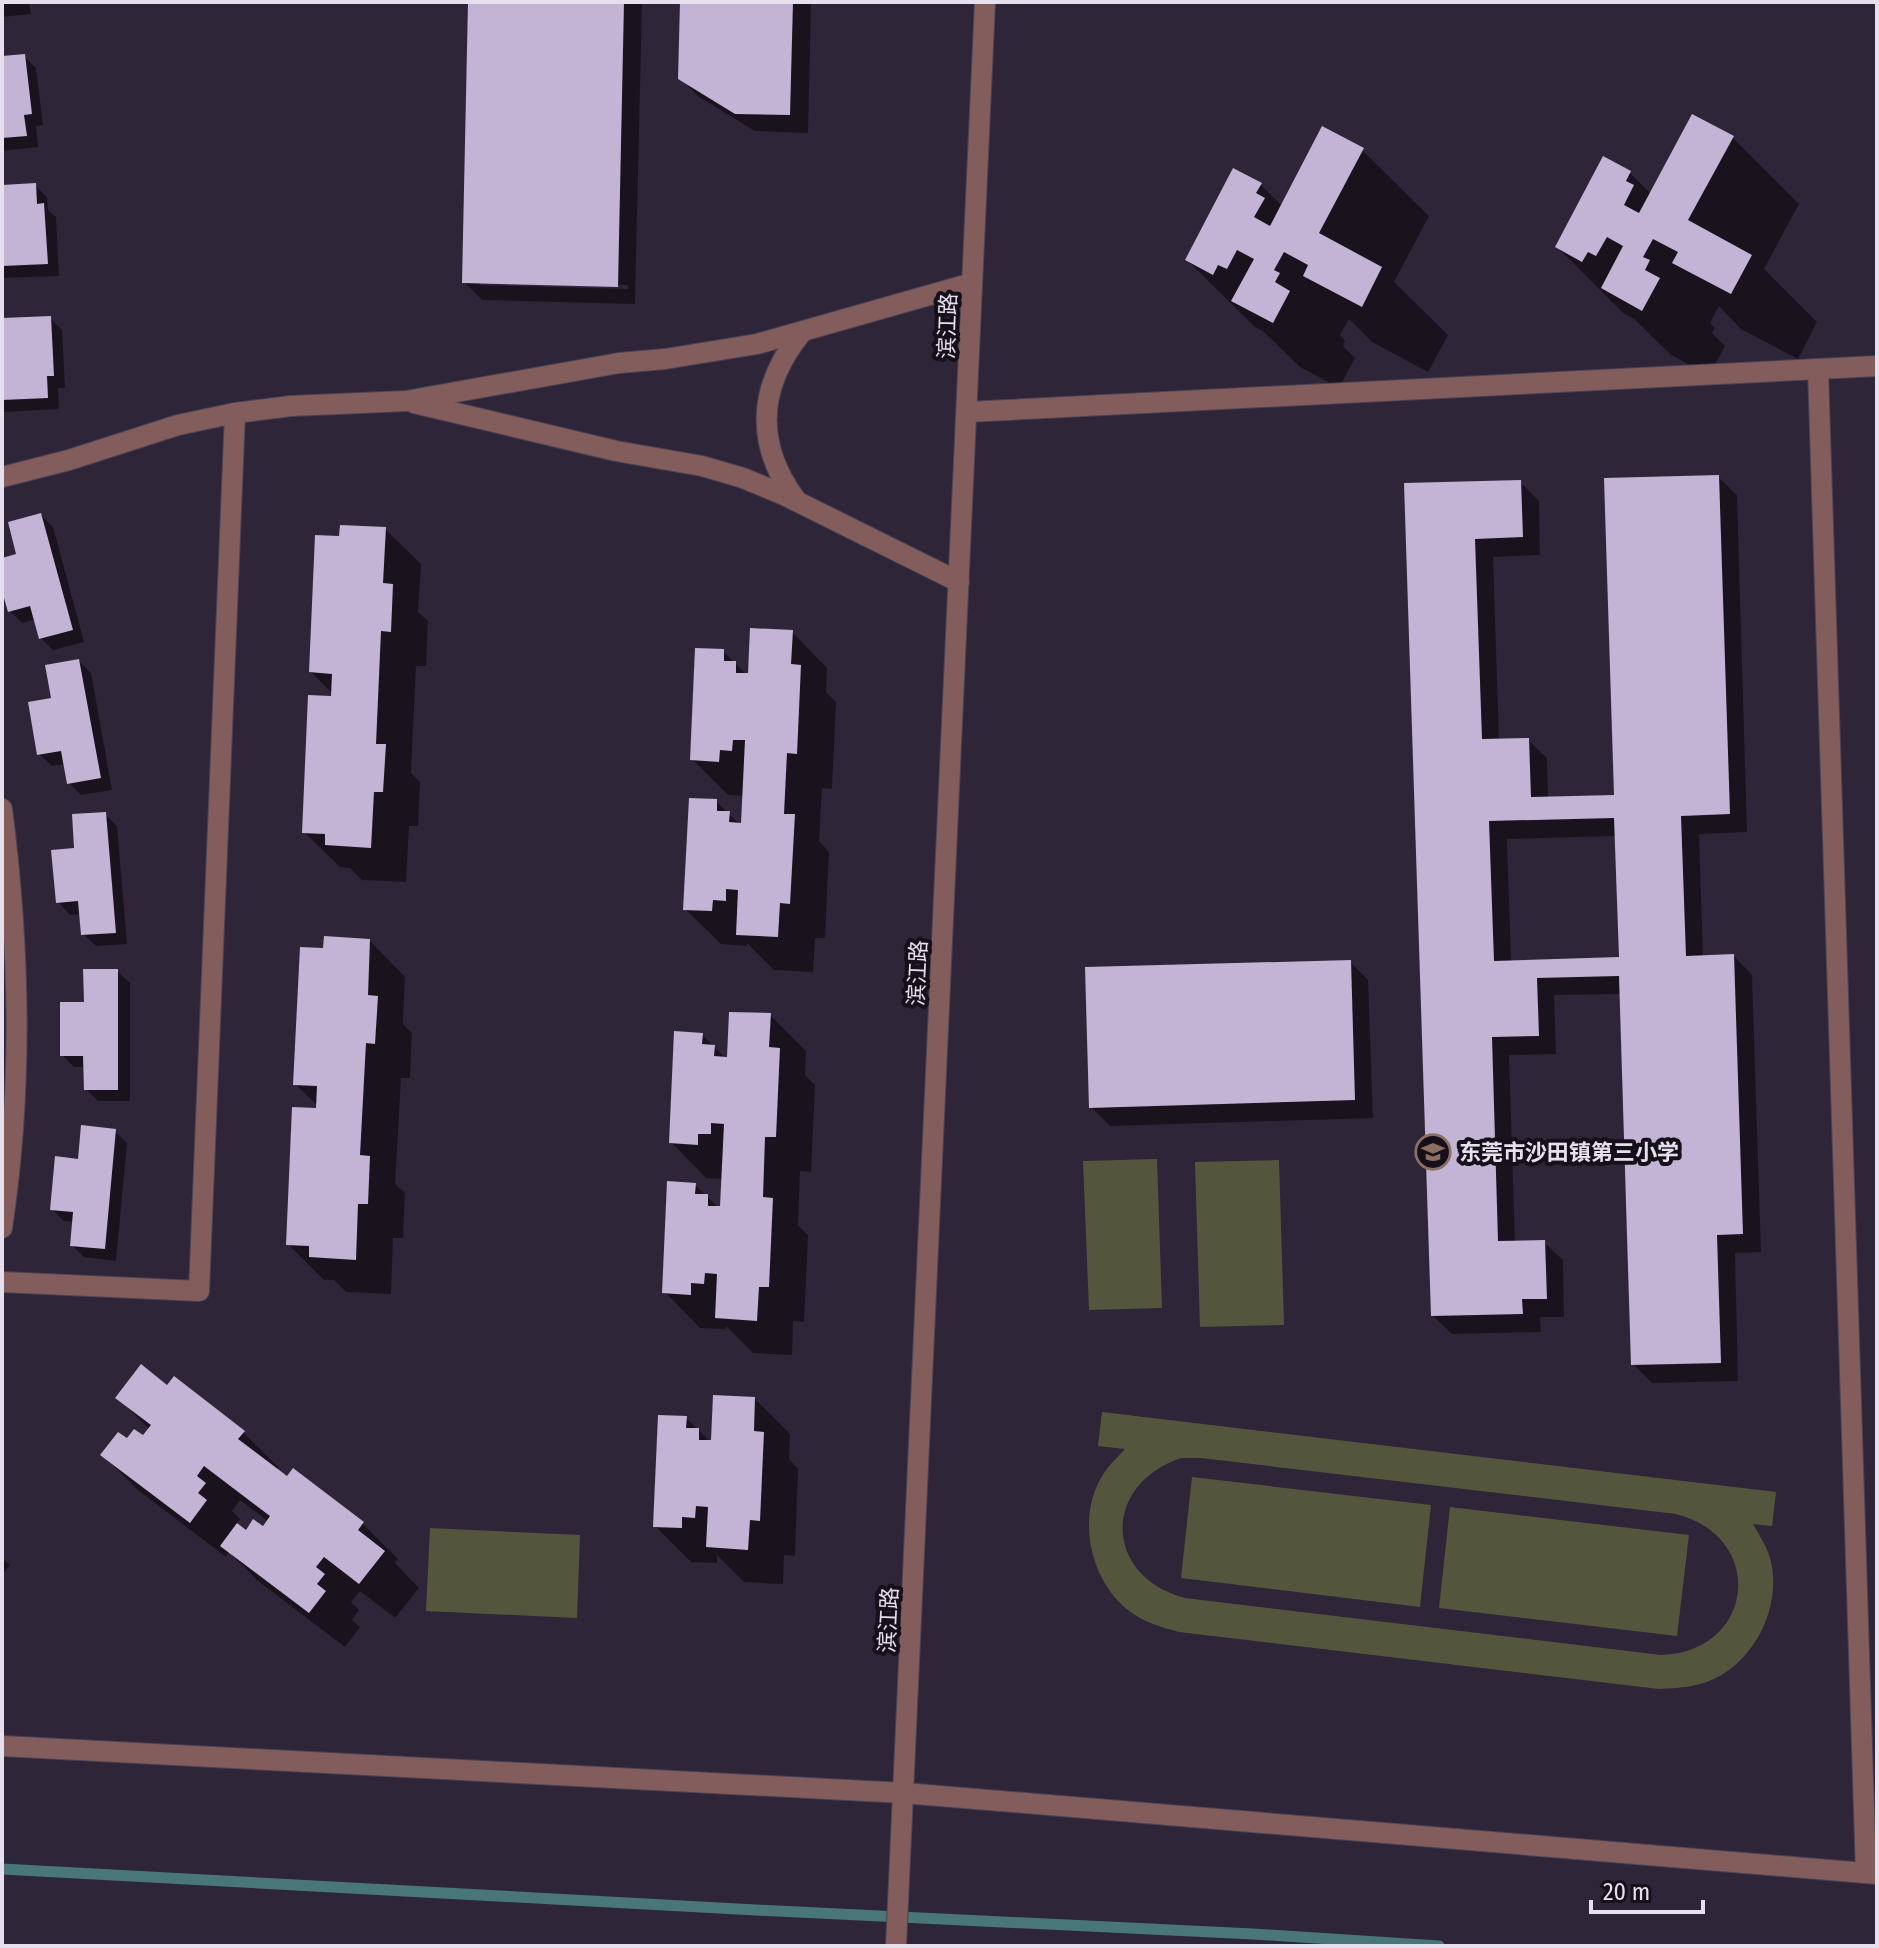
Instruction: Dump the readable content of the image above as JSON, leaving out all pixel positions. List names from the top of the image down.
{
  "streets": {
    "street": ["滨江路"]
  },
  "places": {
    "school or university": ["东莞市沙田镇第三小学"]
  },
  "scale_bar": "20 m"
}
